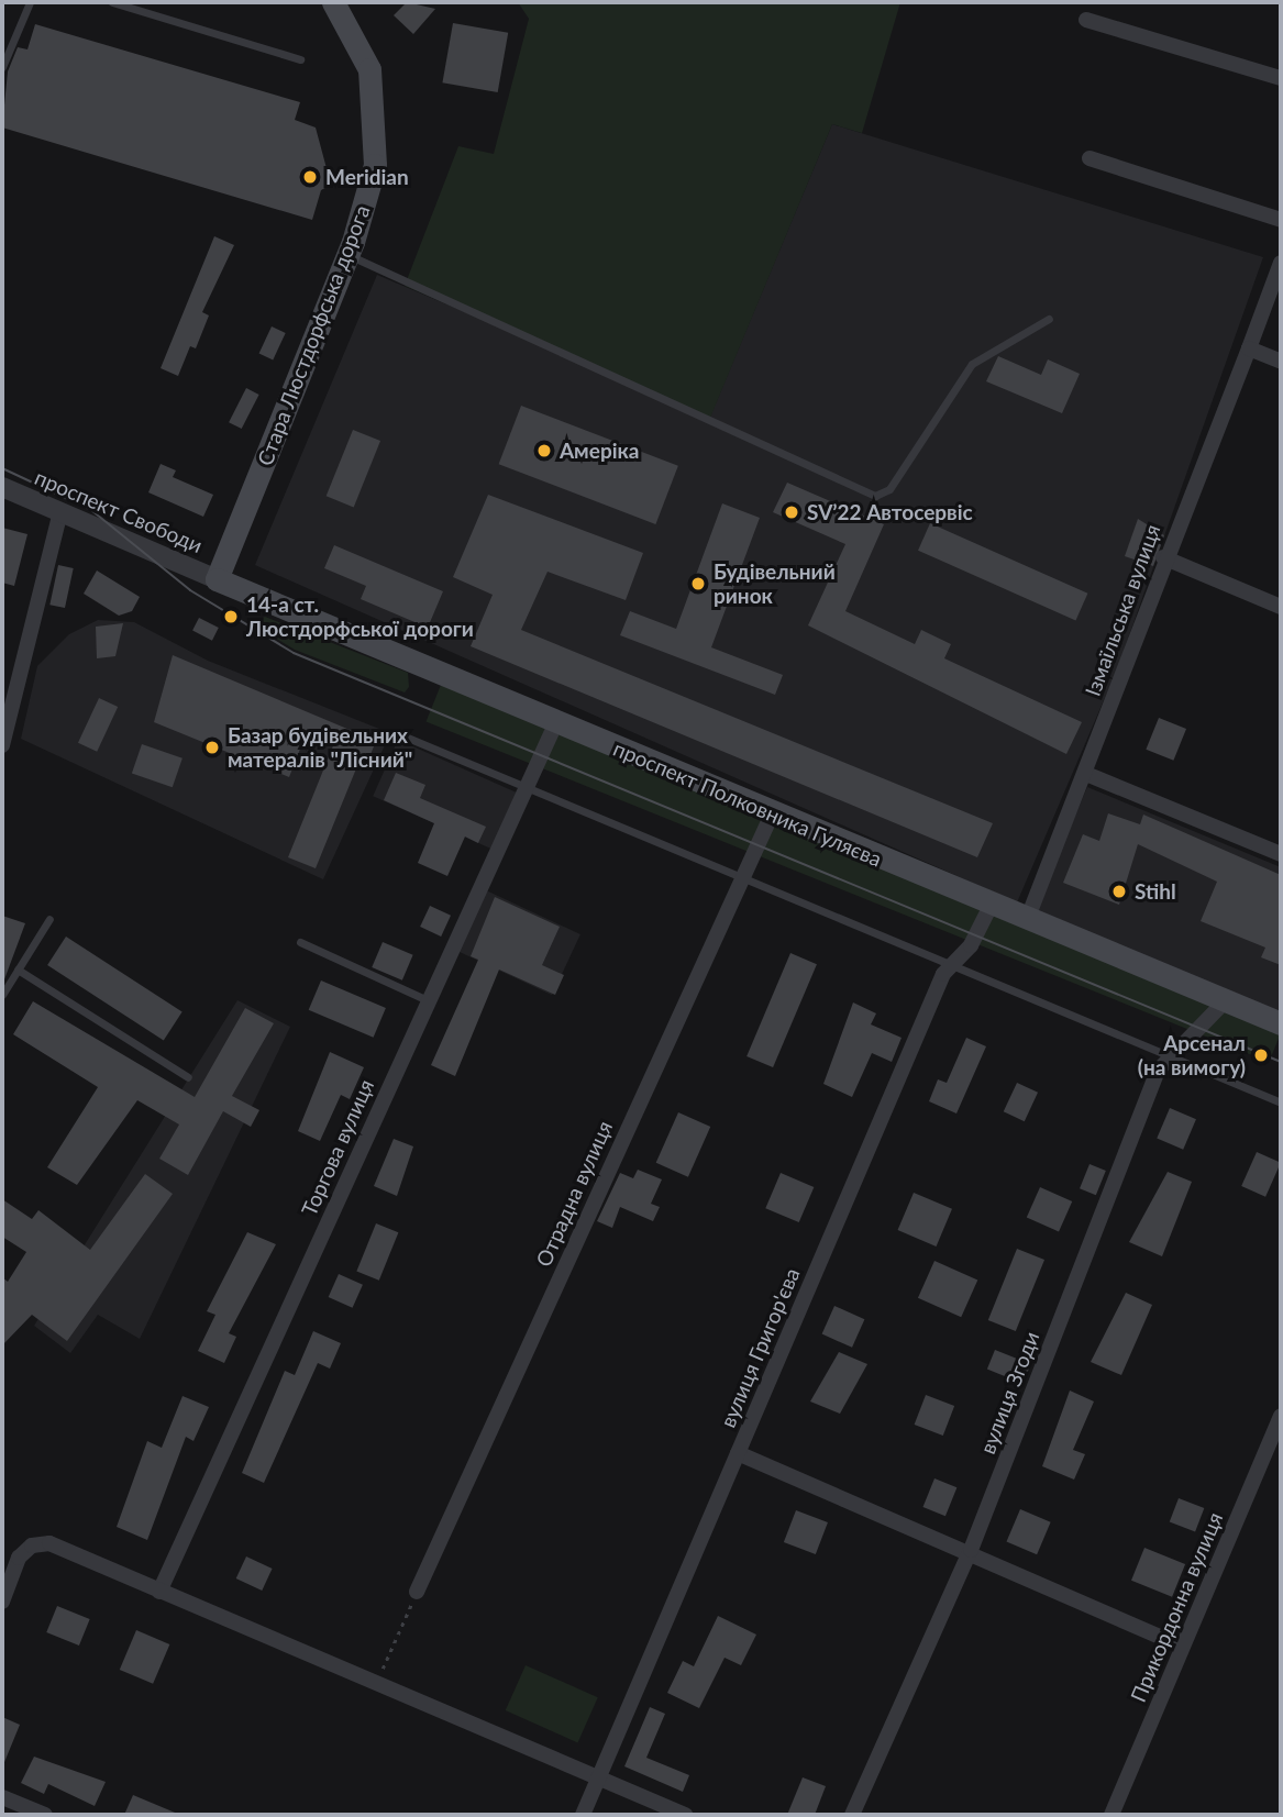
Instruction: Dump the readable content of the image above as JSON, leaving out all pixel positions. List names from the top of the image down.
{
  "streets": {
    "main road": ["Стара Люстдорфська дорога", "проспект Полковника Гуляєва"],
    "street": [
      "проспект Свободи",
      "Ізмаїльська вулиця",
      "Торгова вулиця",
      "Отрадна вулиця",
      "вулиця Григор'єва",
      "вулиця Згоди",
      "Прикордонна вулиця"
    ]
  },
  "crossings": [
    ["Стара Люстдорфська дорога", "проспект Свободи"],
    ["Стара Люстдорфська дорога", "проспект Полковника Гуляєва"],
    ["проспект Свободи", "проспект Полковника Гуляєва"],
    ["Ізмаїльська вулиця", "проспект Полковника Гуляєва"],
    ["проспект Полковника Гуляєва", "Торгова вулиця"],
    ["проспект Полковника Гуляєва", "Отрадна вулиця"],
    ["проспект Полковника Гуляєва", "вулиця Григор'єва"],
    ["проспект Полковника Гуляєва", "вулиця Згоди"]
  ],
  "places": [
    "Meridian",
    "Амеріка",
    "SV’22 Автосервіс",
    "Будівельний ринок",
    "14-а ст. Люстдорфської дороги",
    "Базар будівельних матералів \"Лісний\"",
    "Stihl",
    "Арсенал (на вимогу)"
  ]
}
